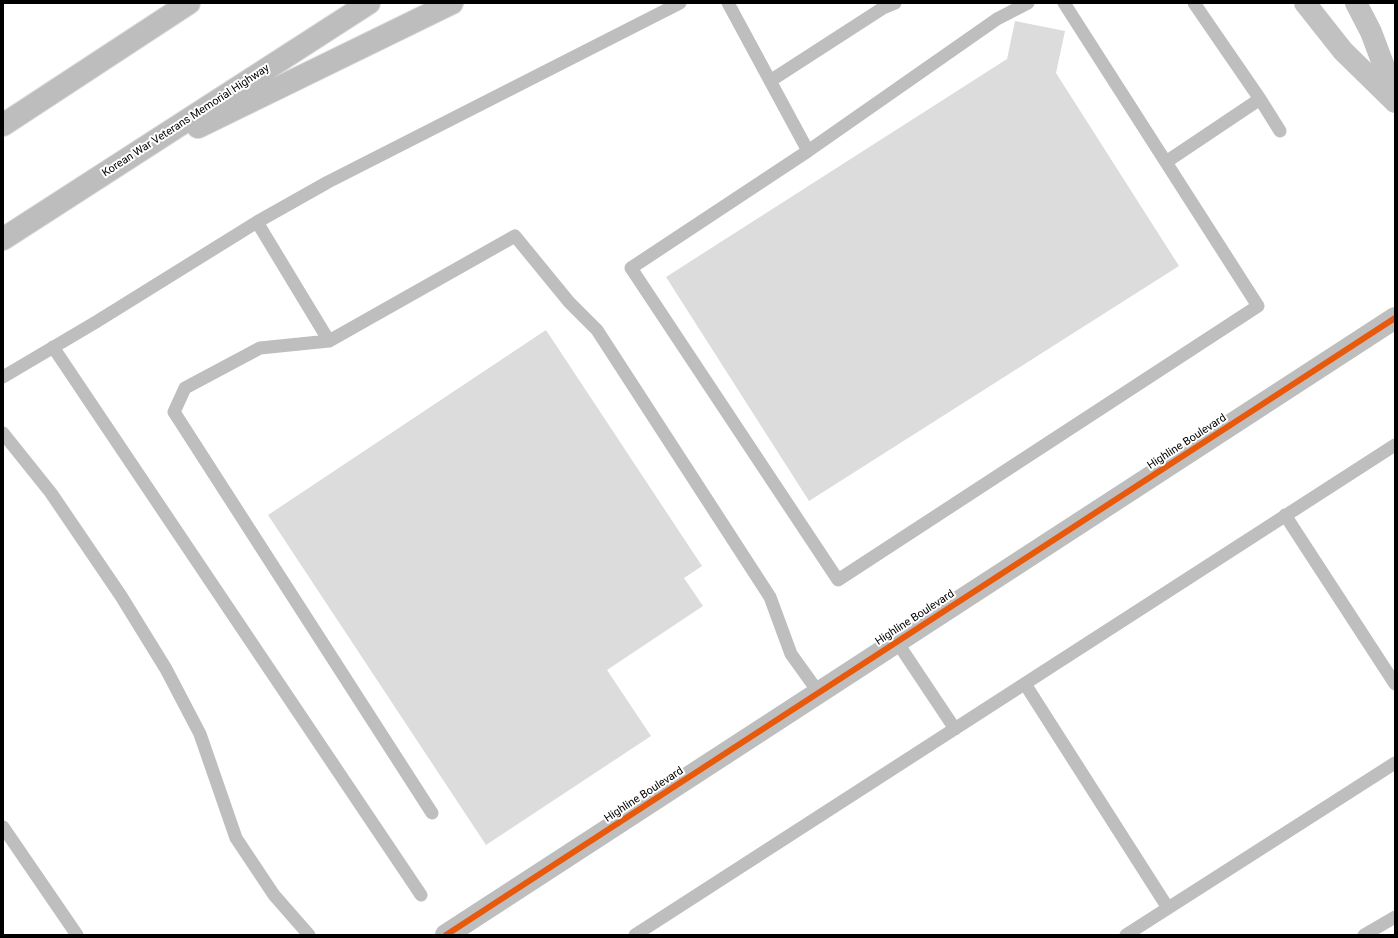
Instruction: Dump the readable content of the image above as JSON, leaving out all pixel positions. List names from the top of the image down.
{
  "streets": {
    "highway": ["Korean War Veterans Memorial Highway"],
    "street": ["Highline Boulevard"]
  }
}
